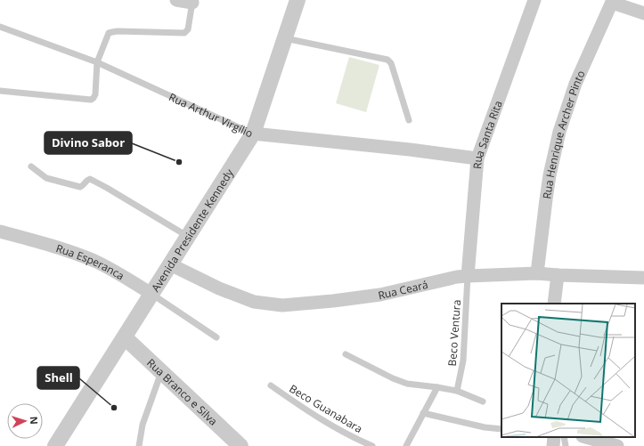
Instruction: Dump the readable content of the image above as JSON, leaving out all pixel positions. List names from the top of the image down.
{
  "streets": {
    "street": [
      "Rua Arthur Virgílio",
      "Rua Santa Rita",
      "Rua Henrique Archer Pinto",
      "Avenida Presidente Kennedy",
      "Rua Esperanca",
      "Rua Ceará",
      "Rua Branco e Silva"
    ],
    "lane": ["Beco Ventura", "Beco Guanabara"]
  },
  "crossings": [
    ["Rua Arthur Virgílio", "Rua Santa Rita"],
    ["Rua Arthur Virgílio", "Avenida Presidente Kennedy"],
    ["Rua Santa Rita", "Rua Ceará"],
    ["Rua Santa Rita", "Beco Ventura"],
    ["Rua Henrique Archer Pinto", "Rua Ceará"],
    ["Avenida Presidente Kennedy", "Rua Esperanca"],
    ["Avenida Presidente Kennedy", "Rua Ceará"],
    ["Avenida Presidente Kennedy", "Rua Branco e Silva"],
    ["Rua Ceará", "Beco Ventura"]
  ],
  "places": ["Divino Sabor", "Shell"],
  "north": "right"
}
